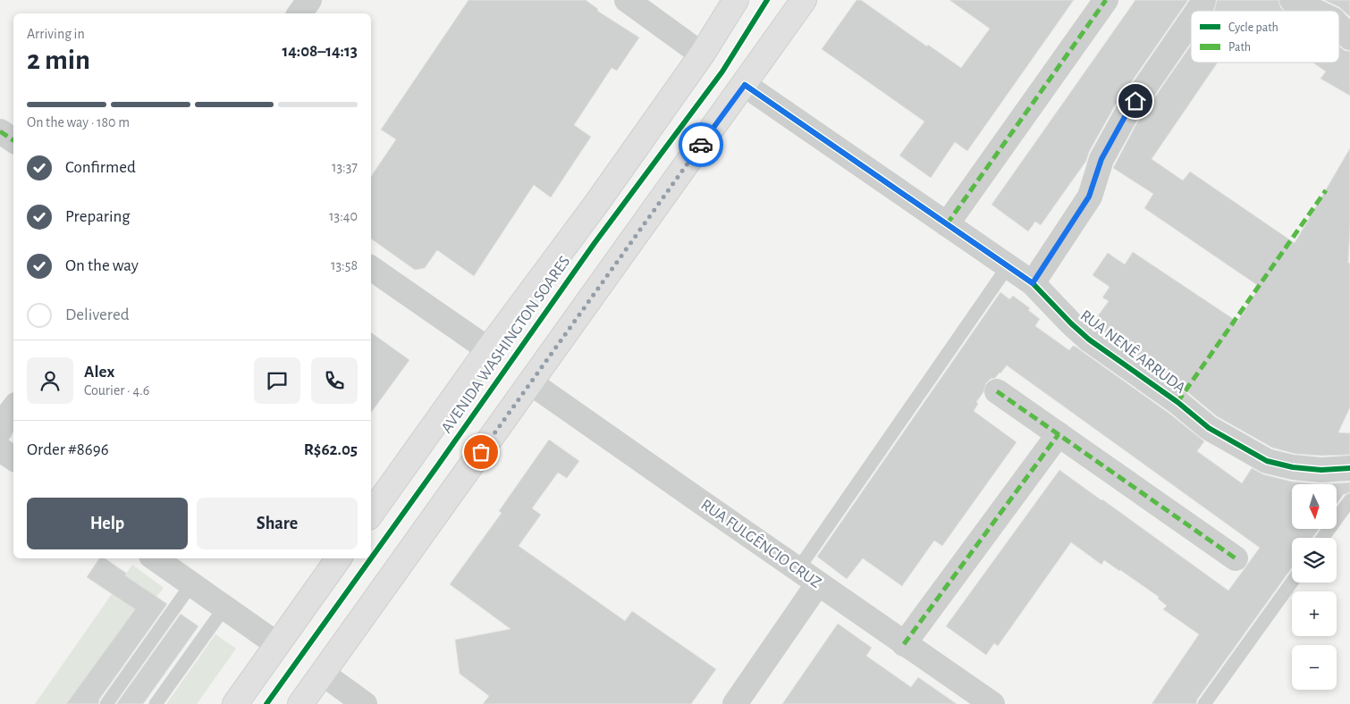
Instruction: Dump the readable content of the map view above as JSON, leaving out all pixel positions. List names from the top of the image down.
{
  "streets": {
    "highway": ["AVENIDA WASHINGTON SOARES"],
    "street": ["RUA NENÊ ARRUDA", "RUA FULGÊNCIO CRUZ"]
  },
  "legend": ["Cycle path", "Path"],
  "north": "bottom",
  "page": {
    "heading": ["2 min", "Arriving in", "14:08–14:13"],
    "panel": [
      "Alex",
      "Courier · 4.6",
      "Order #8696",
      "R$62.05"
    ],
    "bar": "On the way · 180 m",
    "list": [
      ["Confirmed", "13:37"],
      ["Preparing", "13:40"],
      ["On the way", "13:58"],
      "Delivered"
    ],
    "map_buttons": ["+", "−"],
    "buttons": ["Help", "Share"]
  }
}
